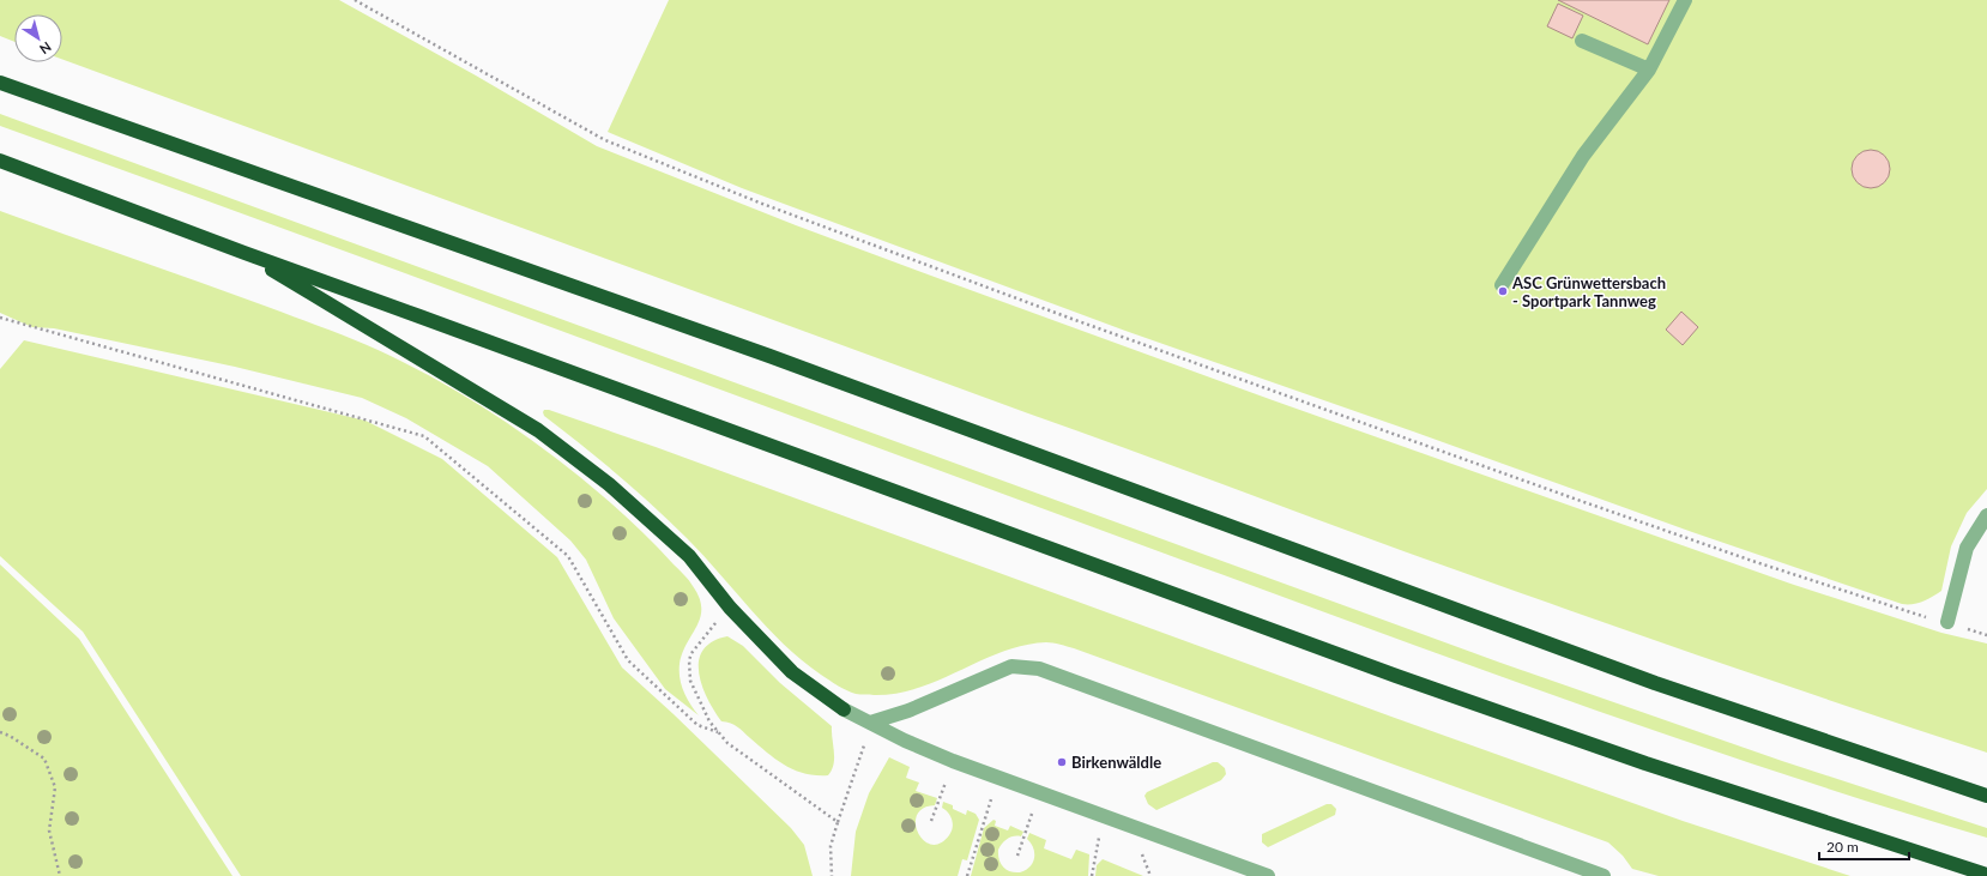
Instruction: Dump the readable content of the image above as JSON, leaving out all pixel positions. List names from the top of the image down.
{
  "places": ["ASC Grünwettersbach - Sportpark Tannweg", "Birkenwäldle"],
  "scale_bar": "20 m",
  "north": "bottom right"
}
